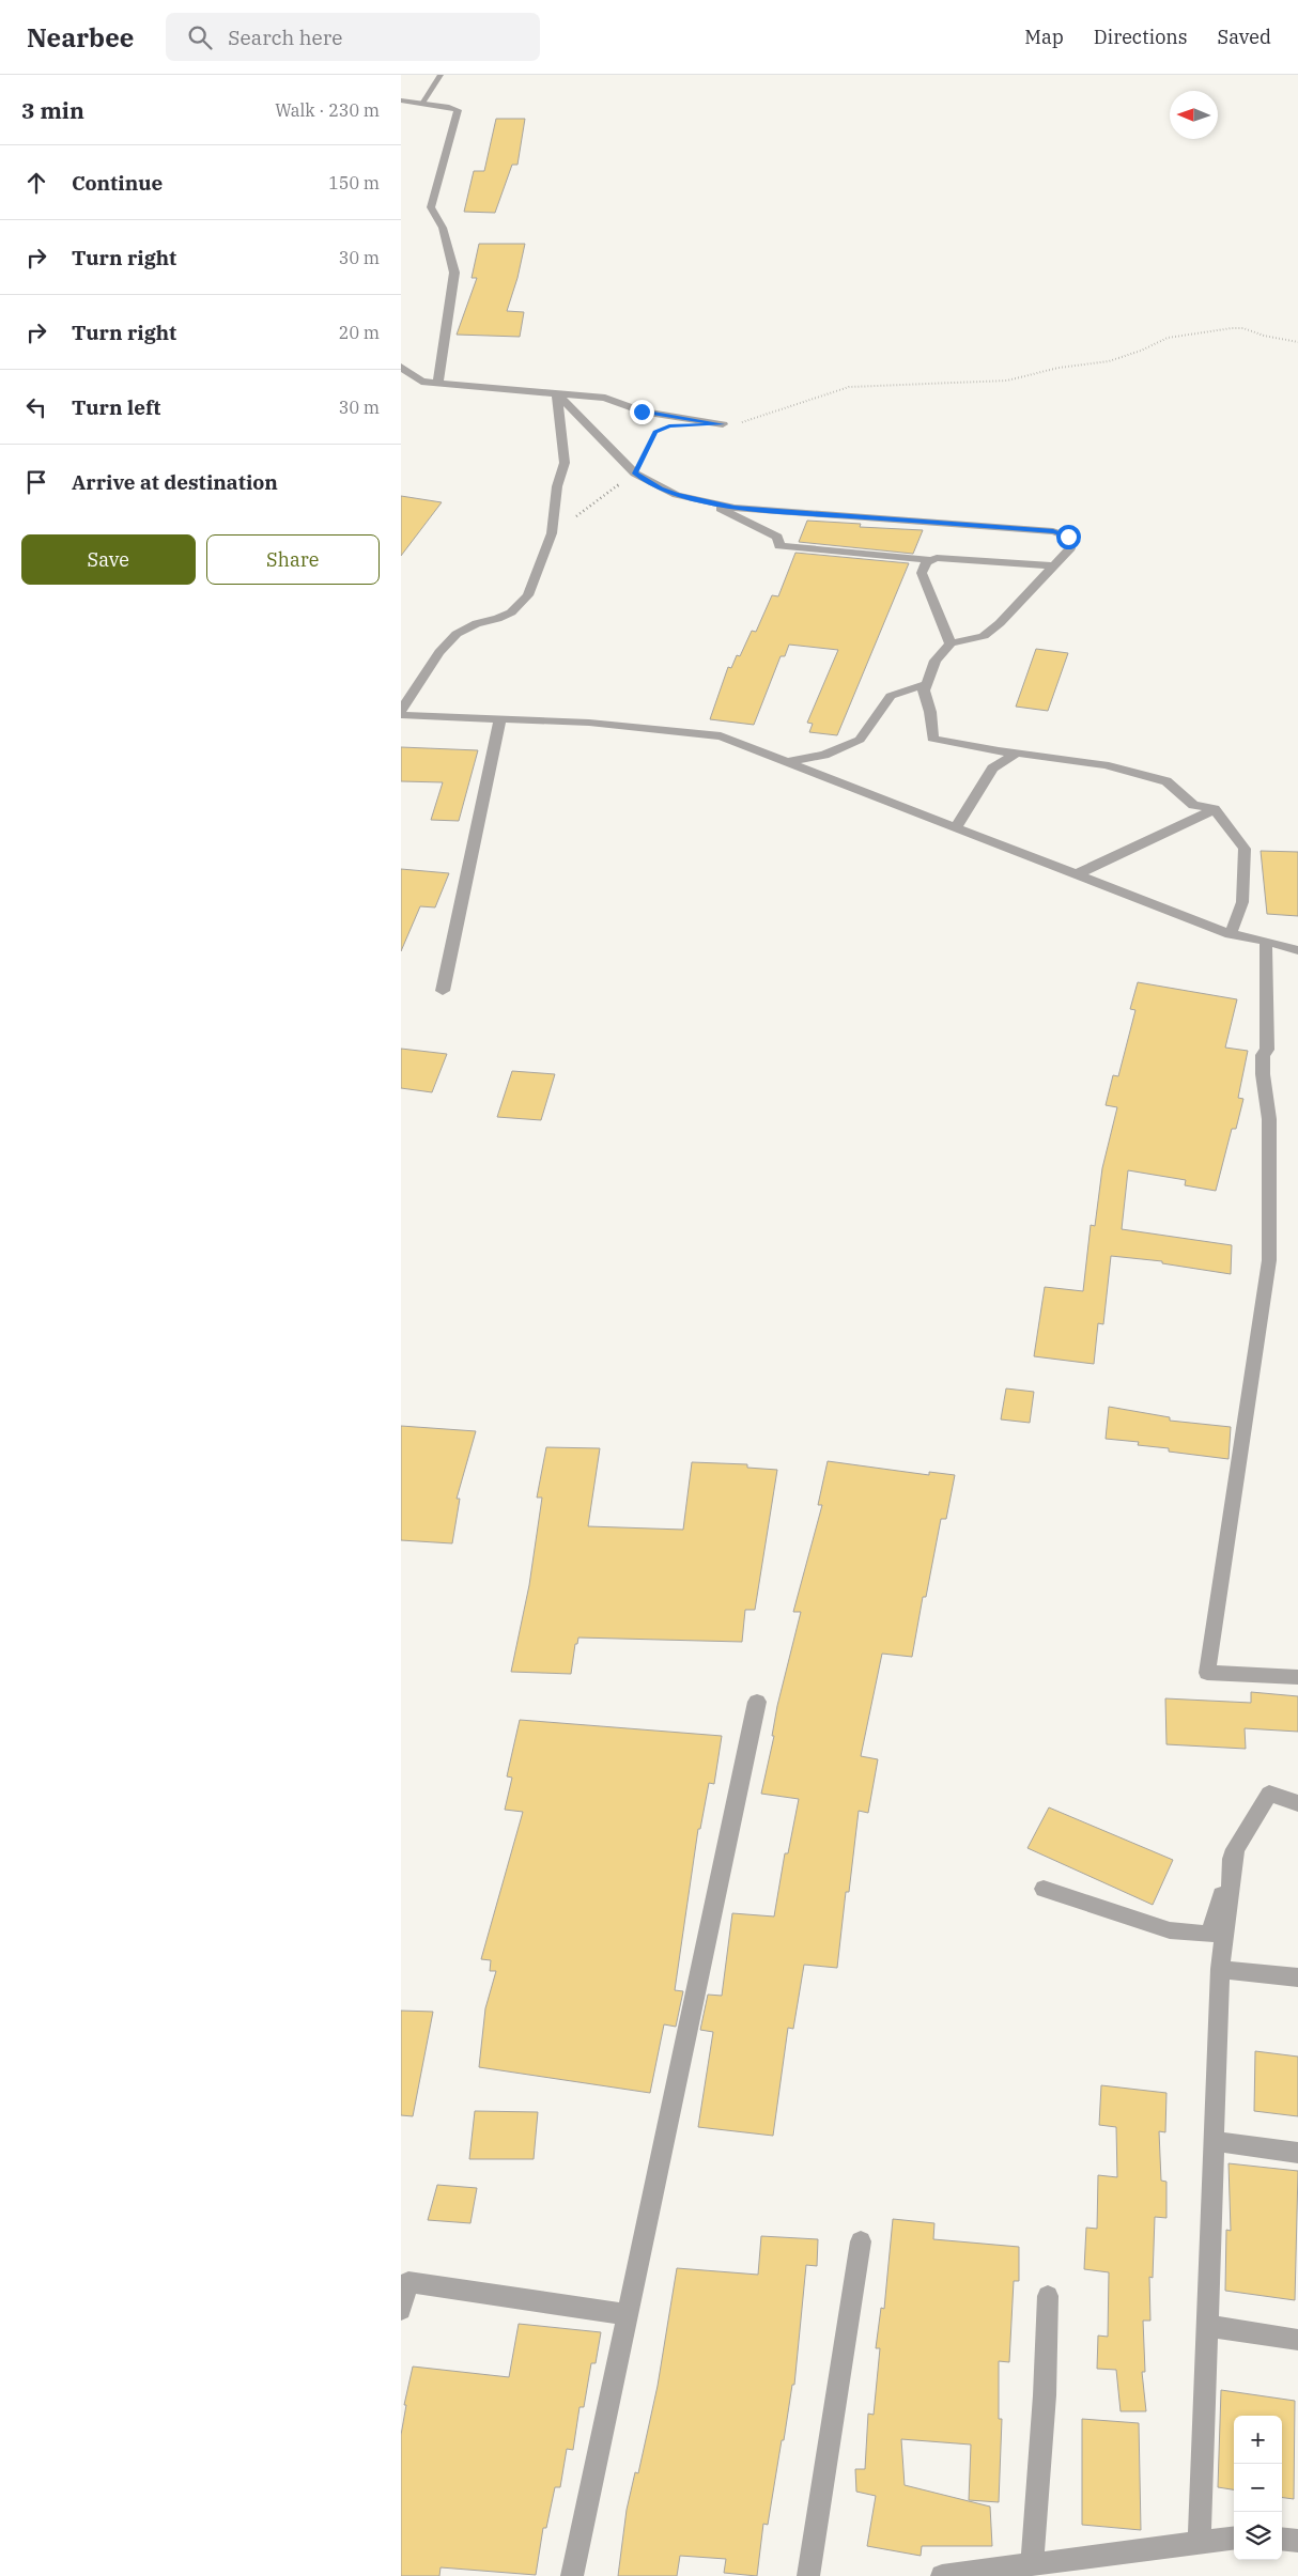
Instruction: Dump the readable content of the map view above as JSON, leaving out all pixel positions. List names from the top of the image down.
{
  "north": "left",
  "page": {
    "header": "Nearbee",
    "search": "Search here",
    "nav": ["Map", "Directions", "Saved"],
    "heading": ["3 min", "Walk · 230 m"],
    "list": [
      ["Continue", "150 m"],
      ["Turn right", "30 m"],
      ["Turn right", "20 m"],
      ["Turn left", "30 m"],
      "Arrive at destination"
    ],
    "buttons": ["Save", "Share"],
    "map_buttons": ["+", "−"]
  }
}
